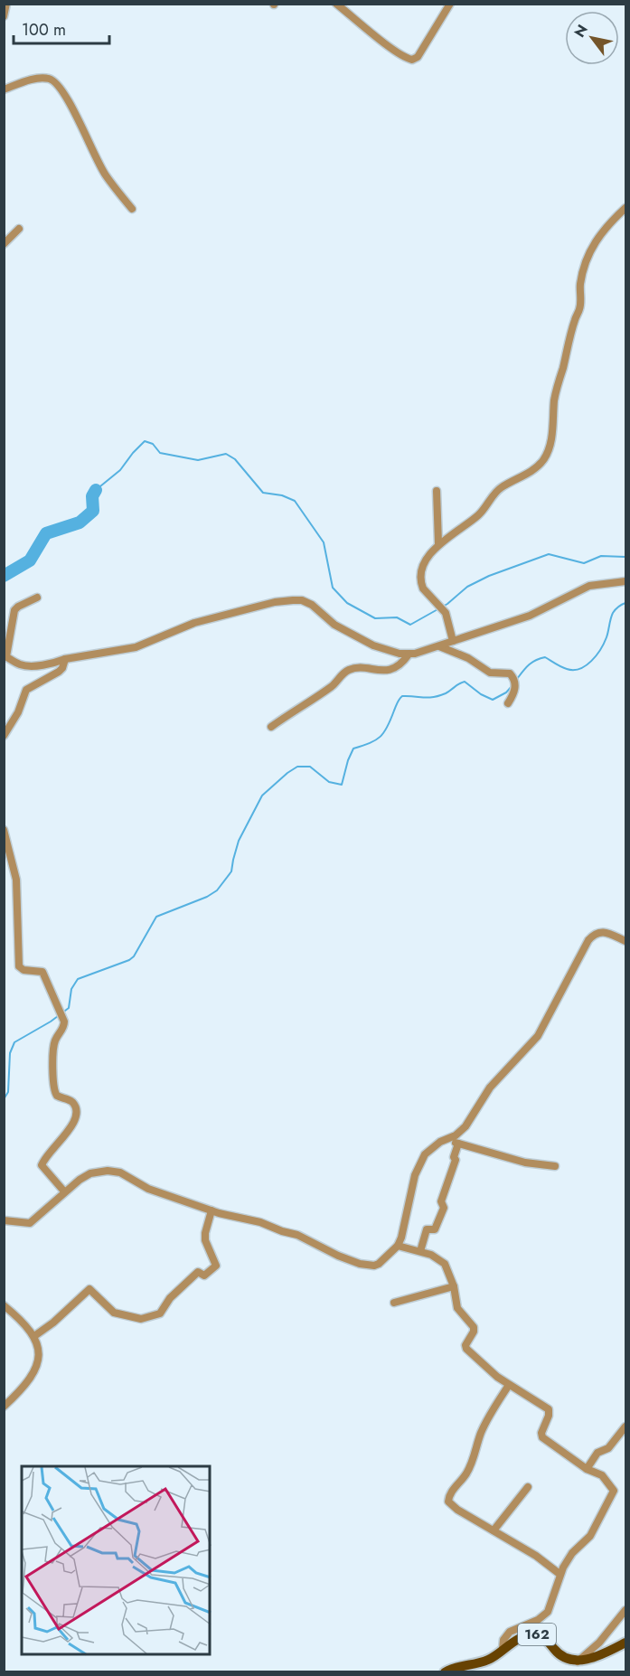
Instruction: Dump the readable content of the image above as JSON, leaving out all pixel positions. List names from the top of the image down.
{
  "streets": {
    "main road": ["162"]
  },
  "scale_bar": "100 m",
  "north": "top left"
}
